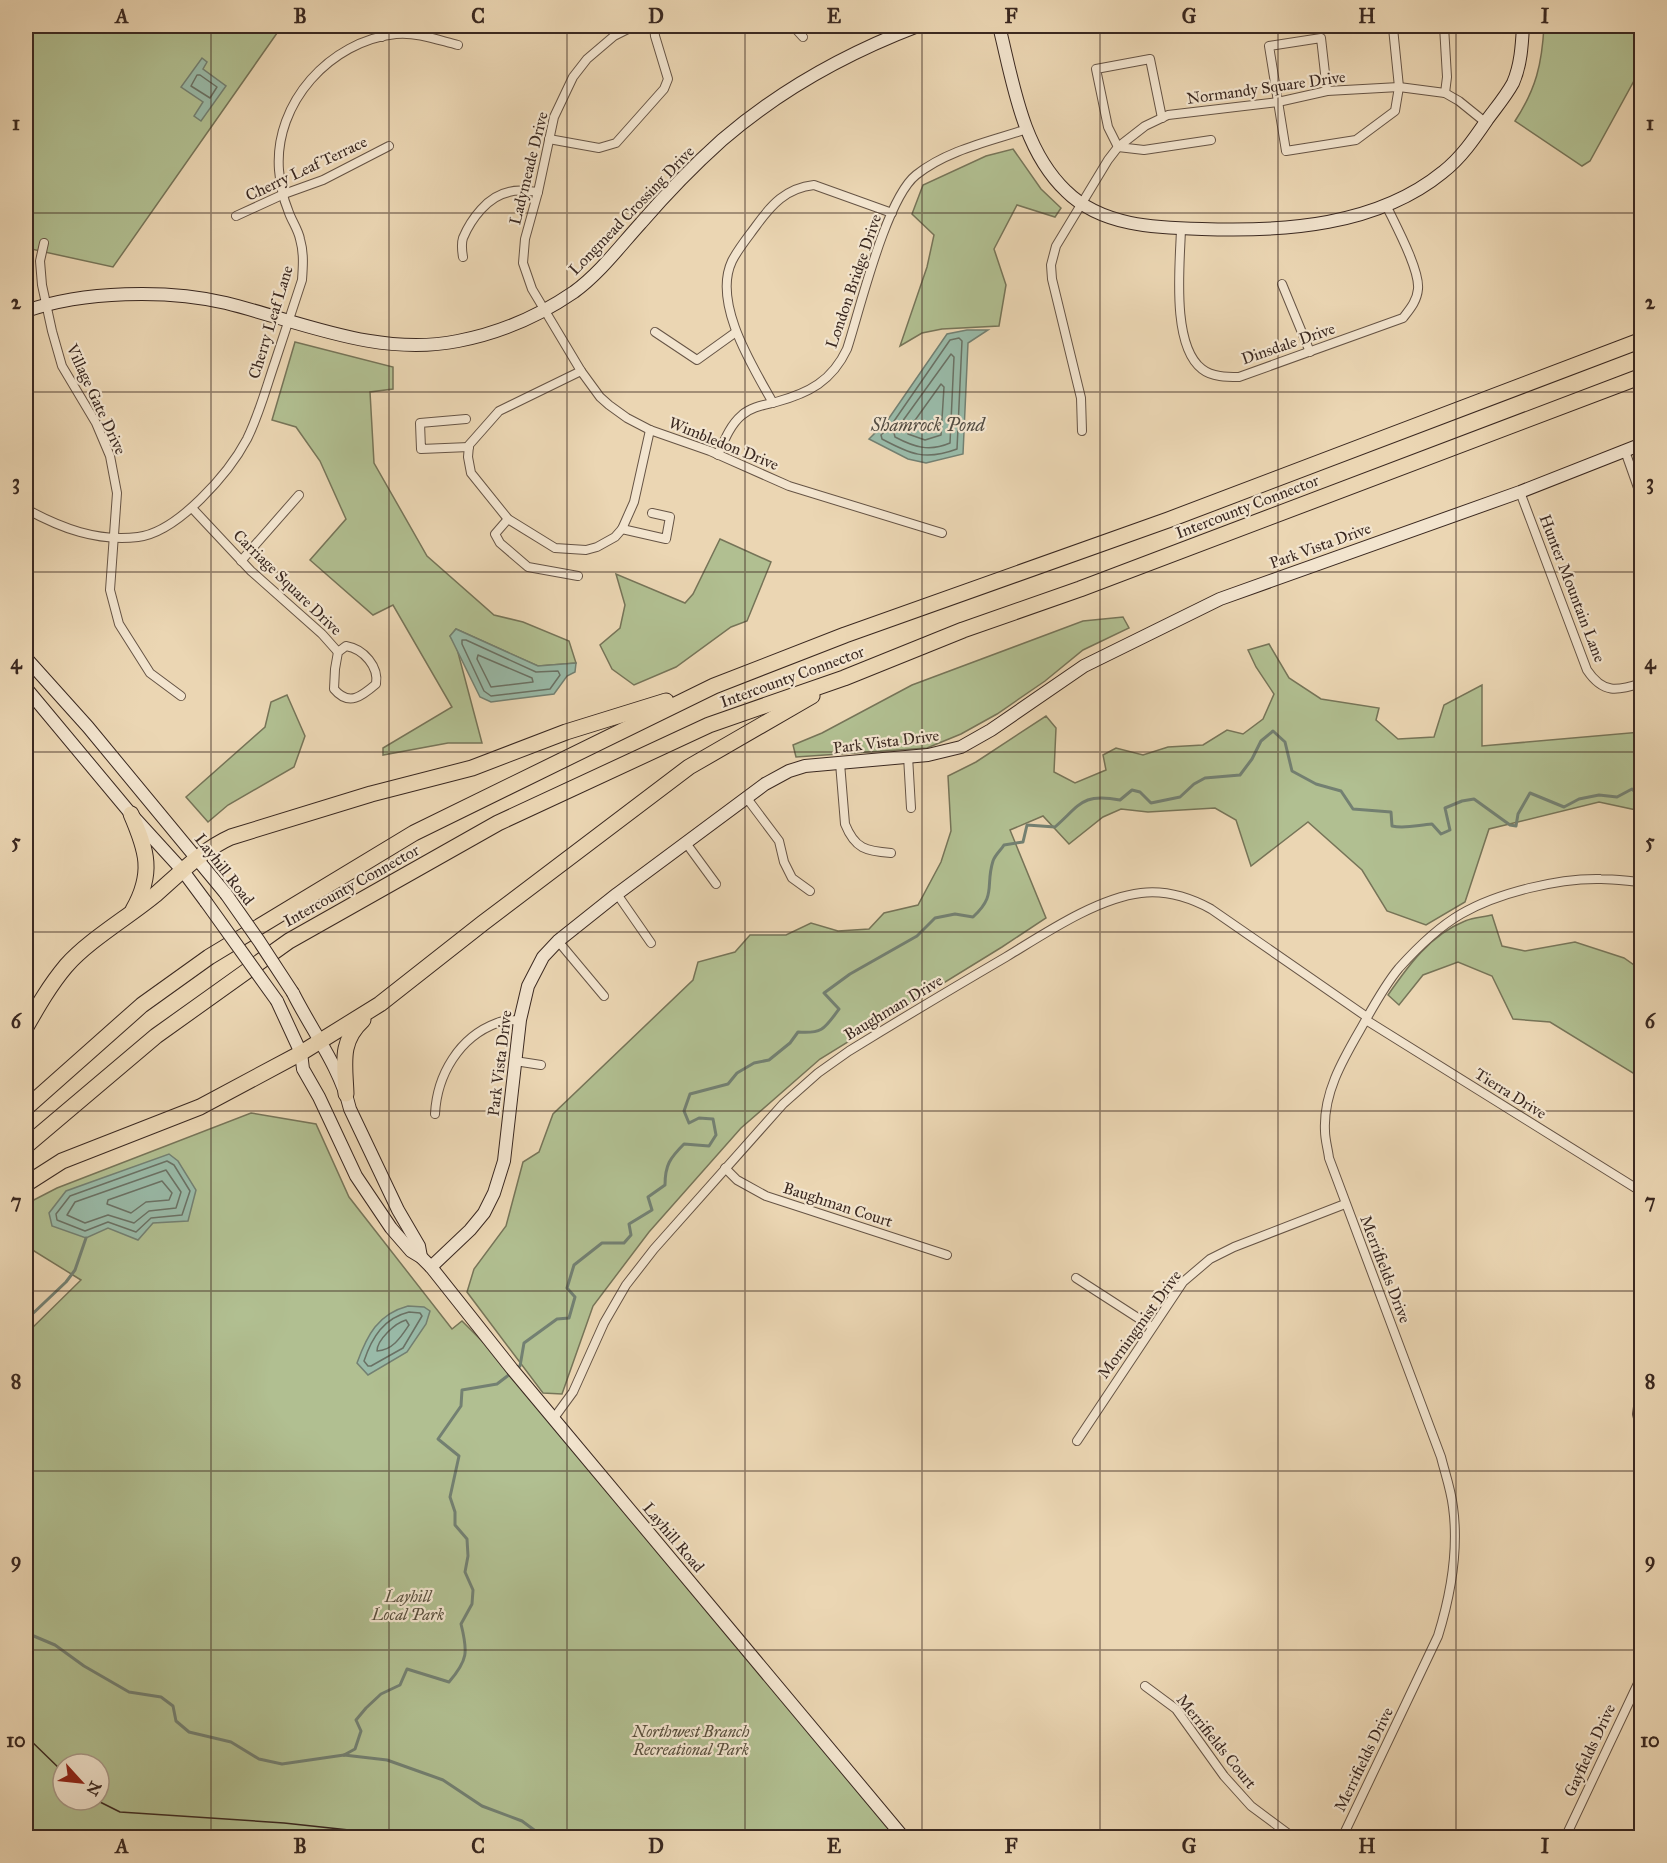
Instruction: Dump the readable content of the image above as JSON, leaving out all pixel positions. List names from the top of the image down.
{
  "streets": {
    "highway": ["Intercounty Connector"],
    "street": [
      "Normandy Square Drive",
      "Cherry Leaf Terrace",
      "Ladymeade Drive",
      "Longmead Crossing Drive",
      "London Bridge Drive",
      "Cherry Leaf Lane",
      "Dinsdale Drive",
      "Village Gate Drive",
      "Wimbledon Drive",
      "Park Vista Drive",
      "Carriage Square Drive",
      "Hunter Mountain Lane",
      "Layhill Road",
      "Baughman Drive",
      "Tierra Drive",
      "Baughman Court",
      "Merrifields Drive",
      "Morningmist Drive",
      "Merrifields Court",
      "Gayfields Drive"
    ]
  },
  "crossings": [
    ["Cherry Leaf Terrace", "Cherry Leaf Lane"],
    ["Ladymeade Drive", "Longmead Crossing Drive"],
    ["Ladymeade Drive", "Wimbledon Drive"],
    ["Longmead Crossing Drive", "Cherry Leaf Lane"],
    ["Longmead Crossing Drive", "Village Gate Drive"],
    ["Longmead Crossing Drive", "Wimbledon Drive"],
    ["London Bridge Drive", "Wimbledon Drive"],
    ["Cherry Leaf Lane", "Village Gate Drive"],
    ["Cherry Leaf Lane", "Carriage Square Drive"],
    ["Park Vista Drive", "Hunter Mountain Lane"],
    ["Park Vista Drive", "Layhill Road"],
    ["Layhill Road", "Baughman Drive"],
    ["Baughman Drive", "Tierra Drive"],
    ["Baughman Drive", "Baughman Court"],
    ["Baughman Drive", "Merrifields Drive"],
    ["Tierra Drive", "Merrifields Drive"],
    ["Merrifields Drive", "Morningmist Drive"]
  ],
  "water": ["Shamrock Pond"],
  "parks": ["Layhill Local Park", "Northwest Branch Recreational Park"],
  "north": "bottom right",
  "grid": {
    "columns": [
      "A",
      "B",
      "C",
      "D",
      "E",
      "F",
      "G",
      "H",
      "I"
    ],
    "rows": [
      "1",
      "2",
      "3",
      "4",
      "5",
      "6",
      "7",
      "8",
      "9",
      "10"
    ]
  }
}
